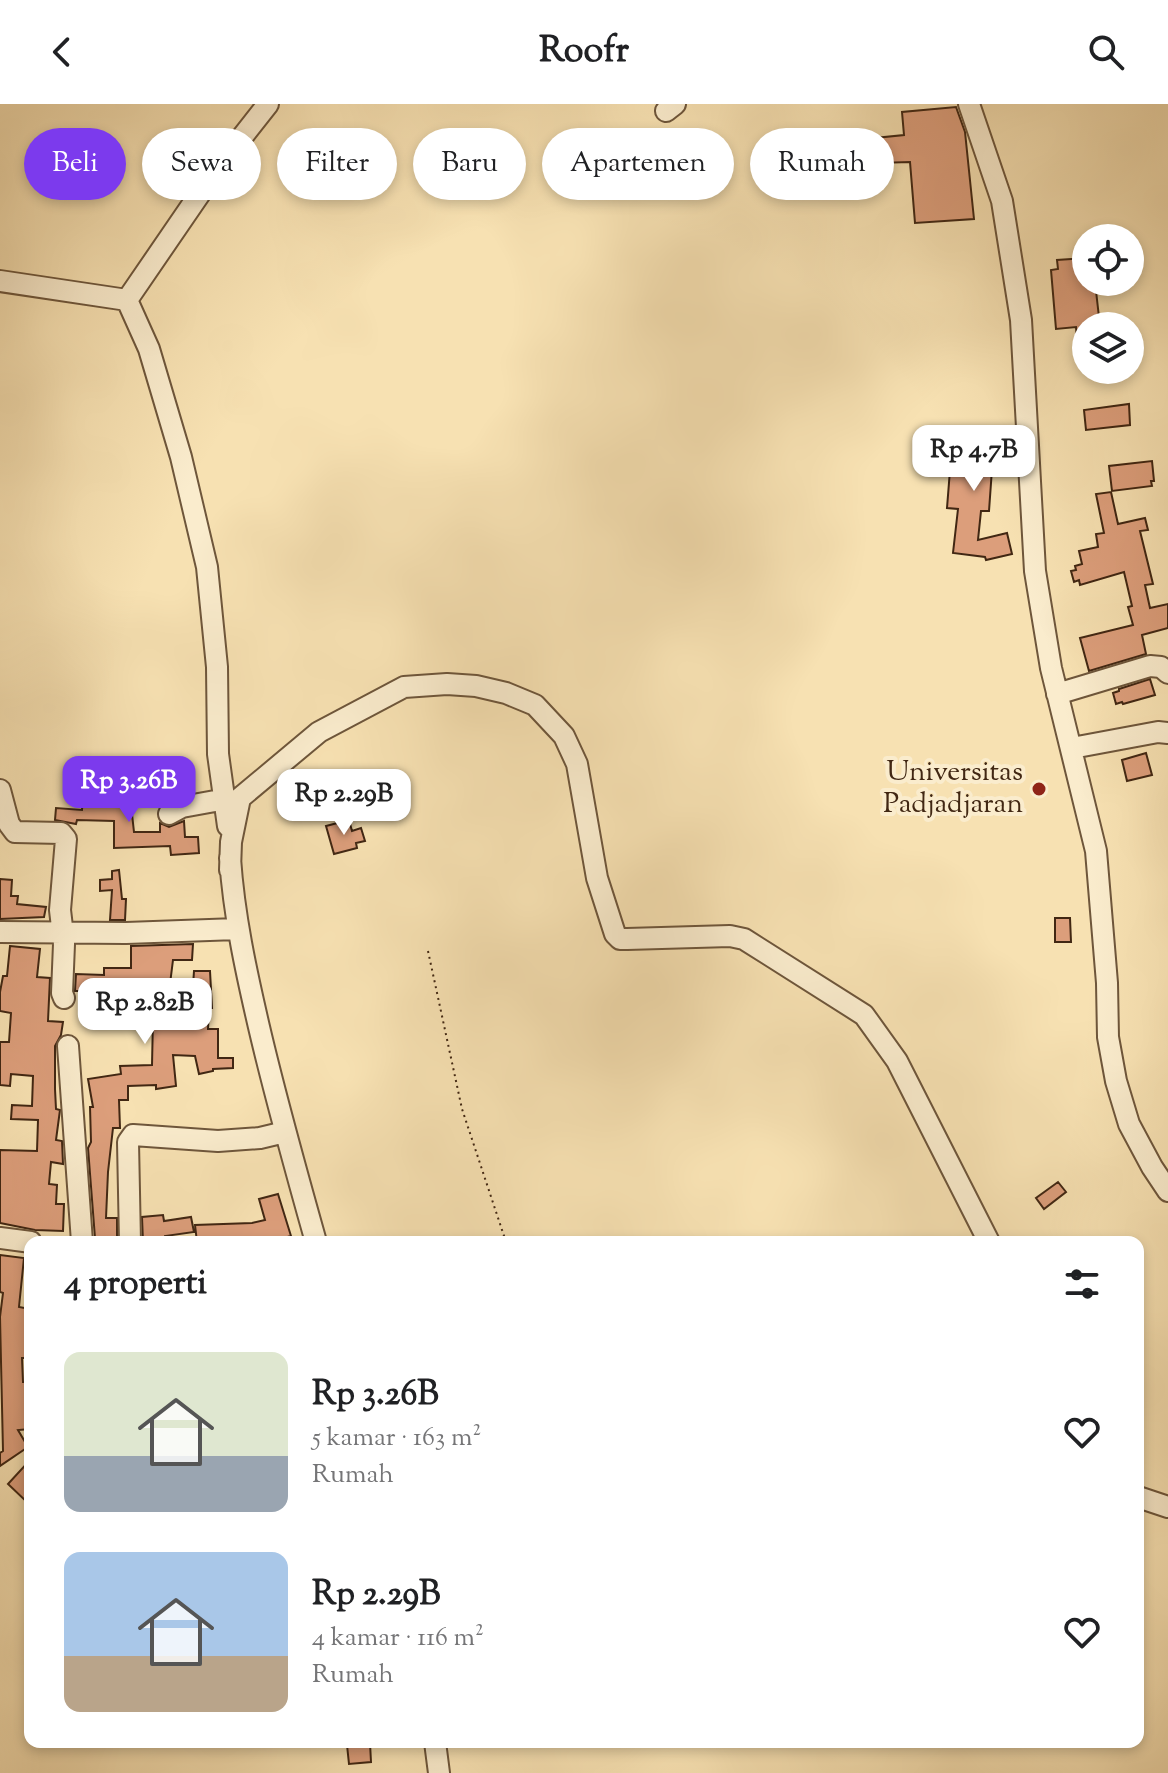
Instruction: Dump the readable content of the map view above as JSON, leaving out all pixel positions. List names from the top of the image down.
{
  "places": ["Universitas Padjadjaran"],
  "page": {
    "header": "Roofr",
    "chip": [
      "Beli",
      "Sewa",
      "Filter",
      "Baru",
      "Apartemen",
      "Rumah"
    ],
    "price": [
      "Rp 4.7B",
      "Rp 3.26B",
      "Rp 2.29B",
      "Rp 2.82B"
    ],
    "heading": "4 properti",
    "list": [
      {
        "name": "Rp 3.26B",
        "note": "5 kamar · 163 m² · Rumah"
      },
      {
        "name": "Rp 2.29B",
        "note": "4 kamar · 116 m² · Rumah"
      }
    ]
  }
}
